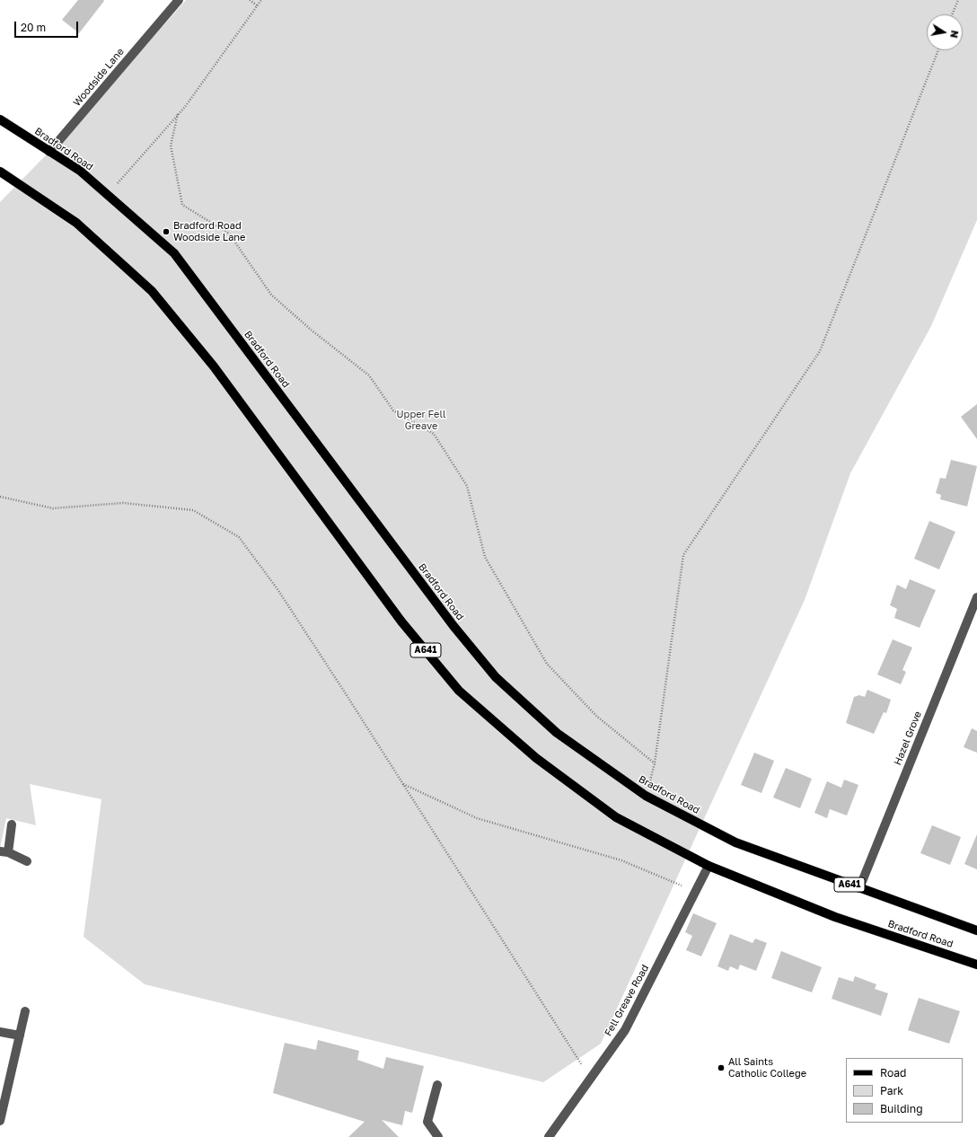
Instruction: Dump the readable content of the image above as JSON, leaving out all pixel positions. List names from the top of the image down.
{
  "streets": {
    "main road": ["Bradford Road", "A641"],
    "street": ["Woodside Lane", "Hazel Grove", "Fell Greave Road"]
  },
  "crossings": [
    ["Woodside Lane", "Bradford Road"],
    ["Bradford Road", "Hazel Grove"],
    ["Bradford Road", "Fell Greave Road"]
  ],
  "parks": ["Upper Fell Greave"],
  "places": ["Bradford Road Woodside Lane", "All Saints Catholic College"],
  "legend": ["Road", "Park", "Building"],
  "scale_bar": "20 m",
  "north": "right"
}
